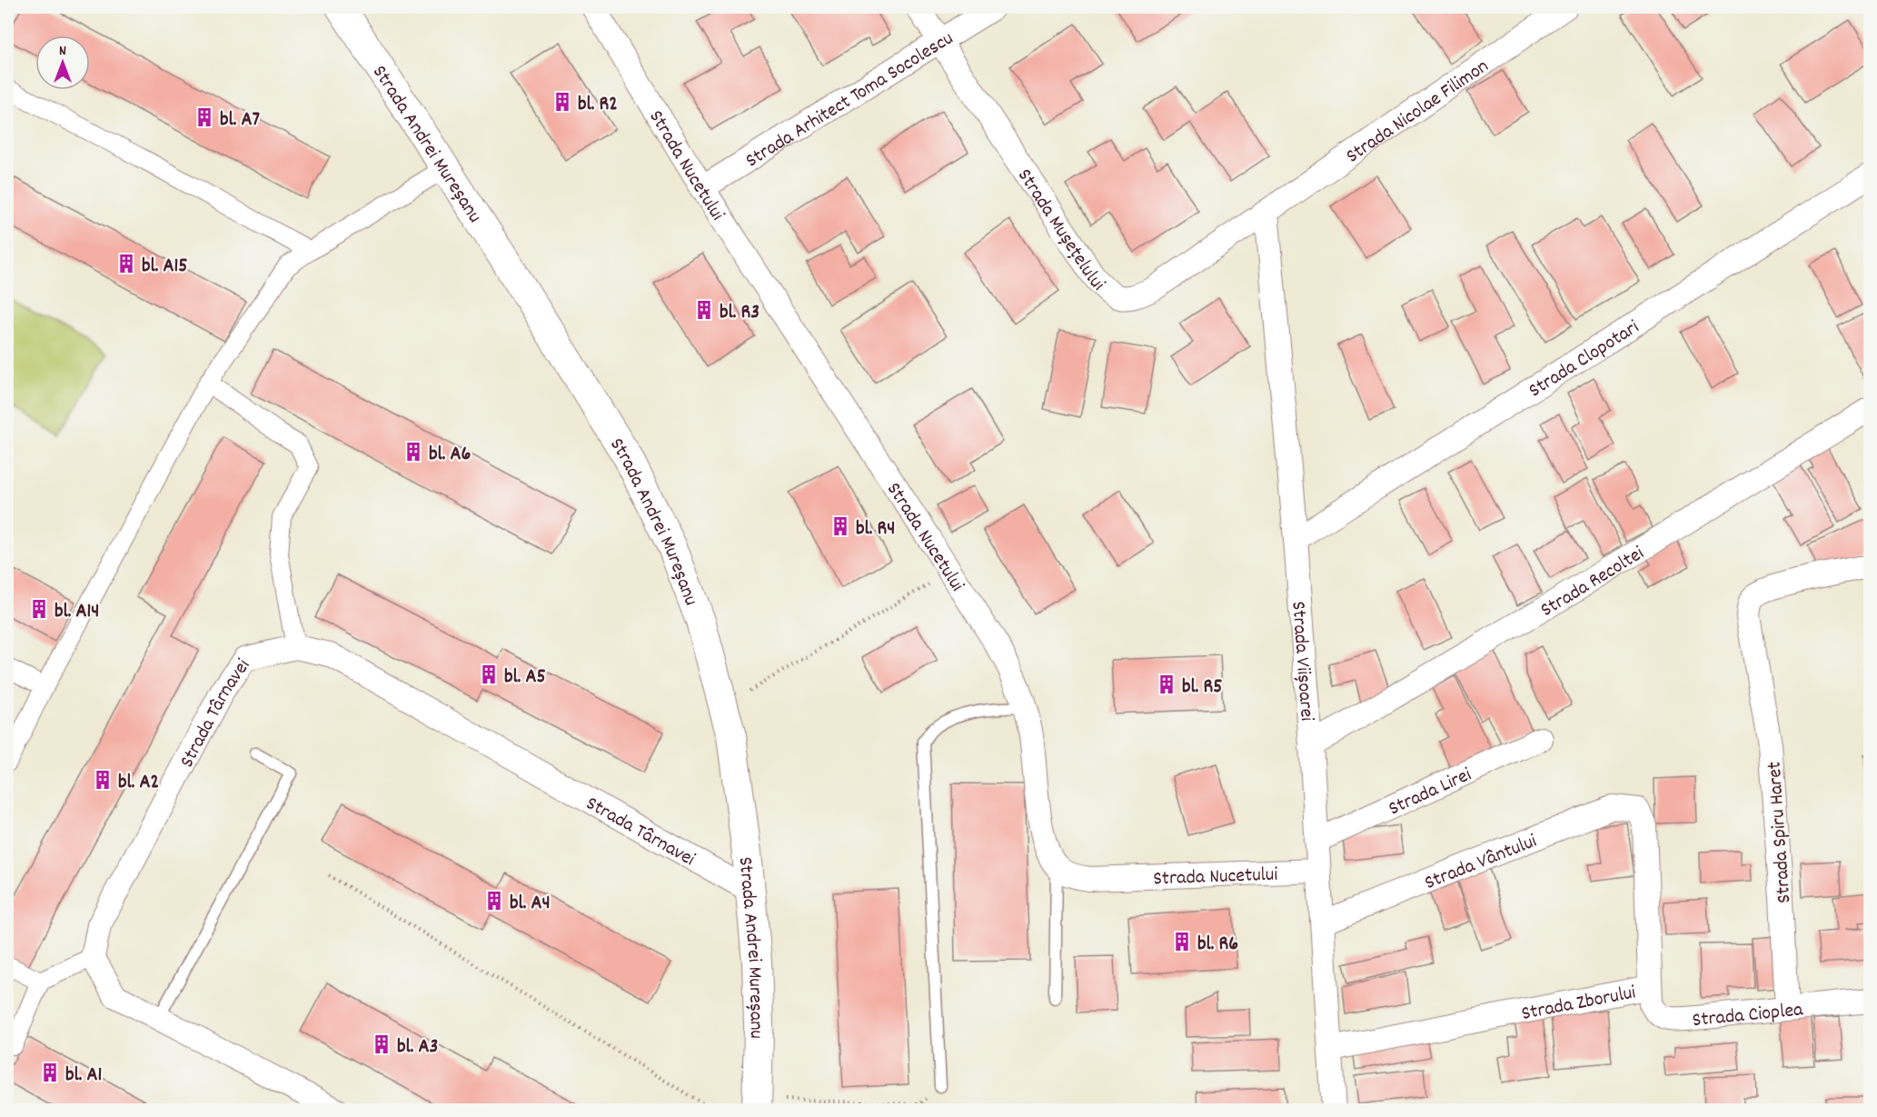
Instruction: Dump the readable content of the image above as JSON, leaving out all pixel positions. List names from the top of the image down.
{
  "streets": {
    "street": [
      "Strada Arhitect Toma Socolescu",
      "Strada Nicolae Filimon",
      "Strada Andrei Mureșanu",
      "Strada Nucetului",
      "Strada Mușețelului",
      "Strada Clopotari",
      "Strada Recoltei",
      "Strada Viișoarei",
      "Strada Târnavei",
      "Strada Lirei",
      "Strada Spiru Haret",
      "Strada Vântului",
      "Strada Zborului",
      "Strada Cioplea"
    ]
  },
  "crossings": [
    ["Strada Arhitect Toma Socolescu", "Strada Nucetului"],
    ["Strada Arhitect Toma Socolescu", "Strada Mușețelului"],
    ["Strada Nicolae Filimon", "Strada Mușețelului"],
    ["Strada Nicolae Filimon", "Strada Viișoarei"],
    ["Strada Andrei Mureșanu", "Strada Târnavei"],
    ["Strada Nucetului", "Strada Viișoarei"],
    ["Strada Mușețelului", "Strada Viișoarei"],
    ["Strada Clopotari", "Strada Viișoarei"],
    ["Strada Recoltei", "Strada Viișoarei"],
    ["Strada Viișoarei", "Strada Lirei"],
    ["Strada Viișoarei", "Strada Vântului"],
    ["Strada Viișoarei", "Strada Zborului"],
    ["Strada Spiru Haret", "Strada Cioplea"],
    ["Strada Vântului", "Strada Zborului"],
    ["Strada Zborului", "Strada Cioplea"]
  ],
  "places": {
    "building": [
      "bl. R2",
      "bl. A7",
      "bl. A15",
      "bl. R3",
      "bl. A6",
      "bl. R4",
      "bl. A14",
      "bl. A5",
      "bl. R5",
      "bl. A2",
      "bl. A4",
      "bl. R6",
      "bl. A3",
      "bl. A1"
    ]
  },
  "north": "top"
}
